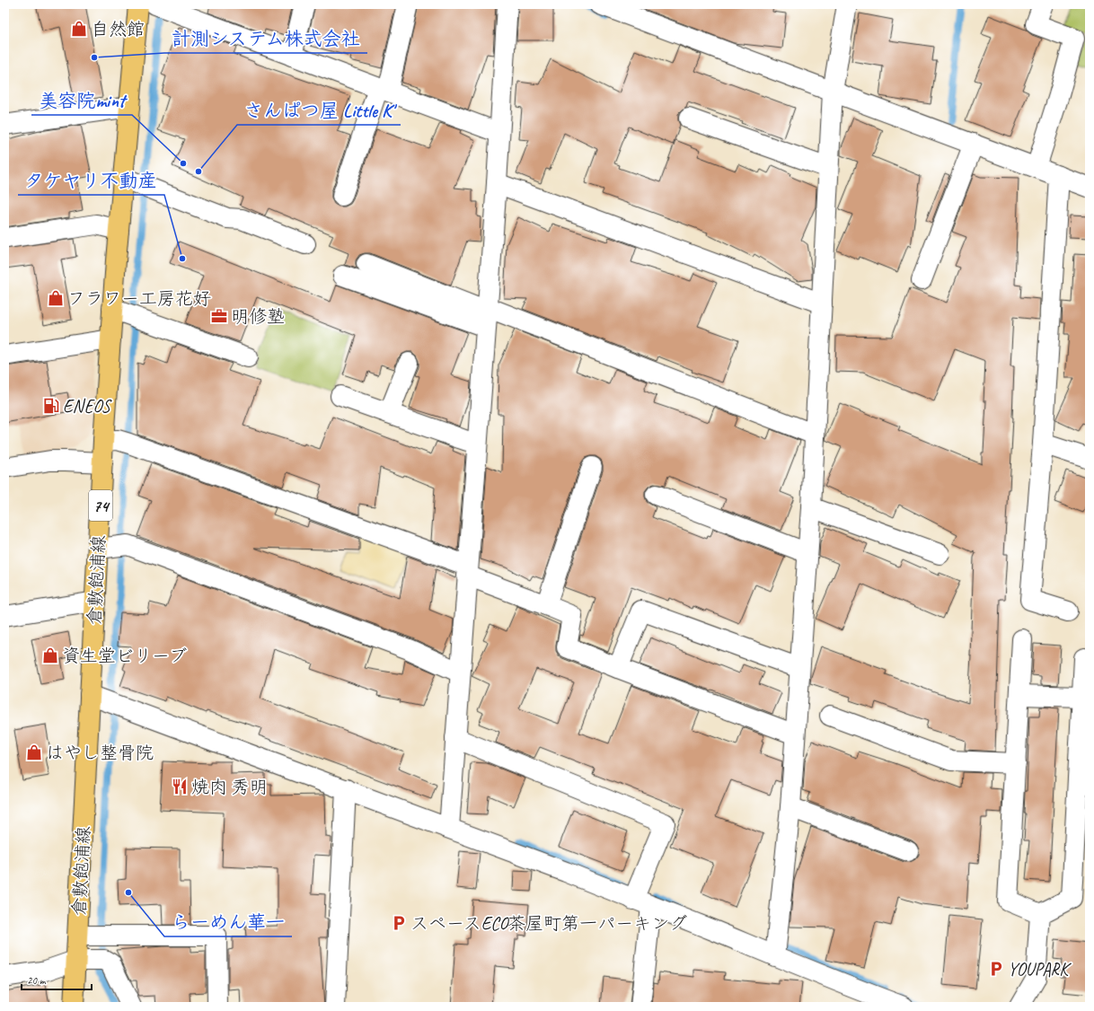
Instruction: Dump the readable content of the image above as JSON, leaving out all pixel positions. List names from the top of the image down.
{
  "streets": {
    "main road": ["74", "倉敷飽浦線"]
  },
  "places": {
    "shop": [
      "自然館",
      "フラワー工房花好",
      "資生堂ビリーブ",
      "はやし整骨院"
    ],
    "other": [
      "計測システム株式会社",
      "美容院mint",
      "さんぱつ屋 Little K'",
      "タケヤリ不動産",
      "らーめん華一"
    ],
    "office": ["明修塾"],
    "fuel station": ["ENEOS"],
    "restaurant": ["焼肉 秀明"],
    "parking": ["スペースECO茶屋町第一パーキング", "YOUPARK"]
  },
  "scale_bar": "20 m"
}
